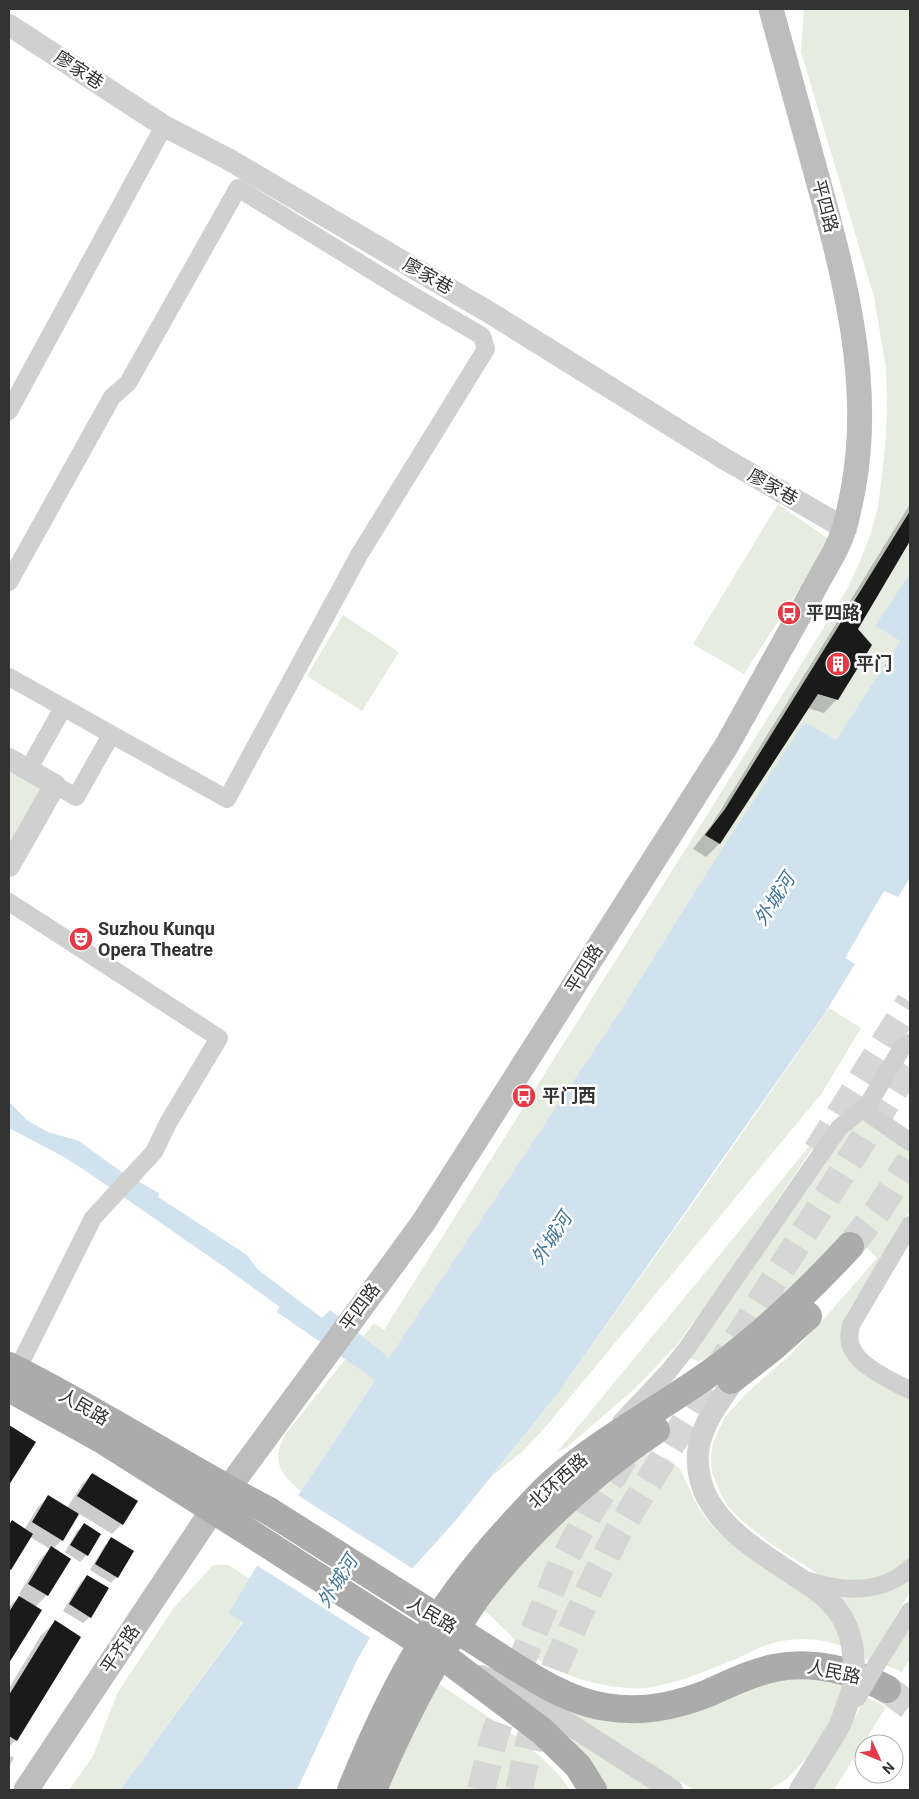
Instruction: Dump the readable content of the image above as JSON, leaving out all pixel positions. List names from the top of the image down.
{
  "streets": {
    "main road": [
      "平四路",
      "人民路",
      "北环西路",
      "平齐路"
    ],
    "street": ["廖家巷"]
  },
  "crossings": [
    ["廖家巷", "平四路"],
    ["平四路", "人民路"],
    ["平四路", "平齐路"],
    ["人民路", "平齐路"]
  ],
  "water": ["外城河"],
  "places": {
    "bus stop": ["平四路", "平门西"],
    "building": ["平门"],
    "theatre": ["Suzhou Kunqu Opera Theatre"]
  },
  "north": "bottom right"
}
